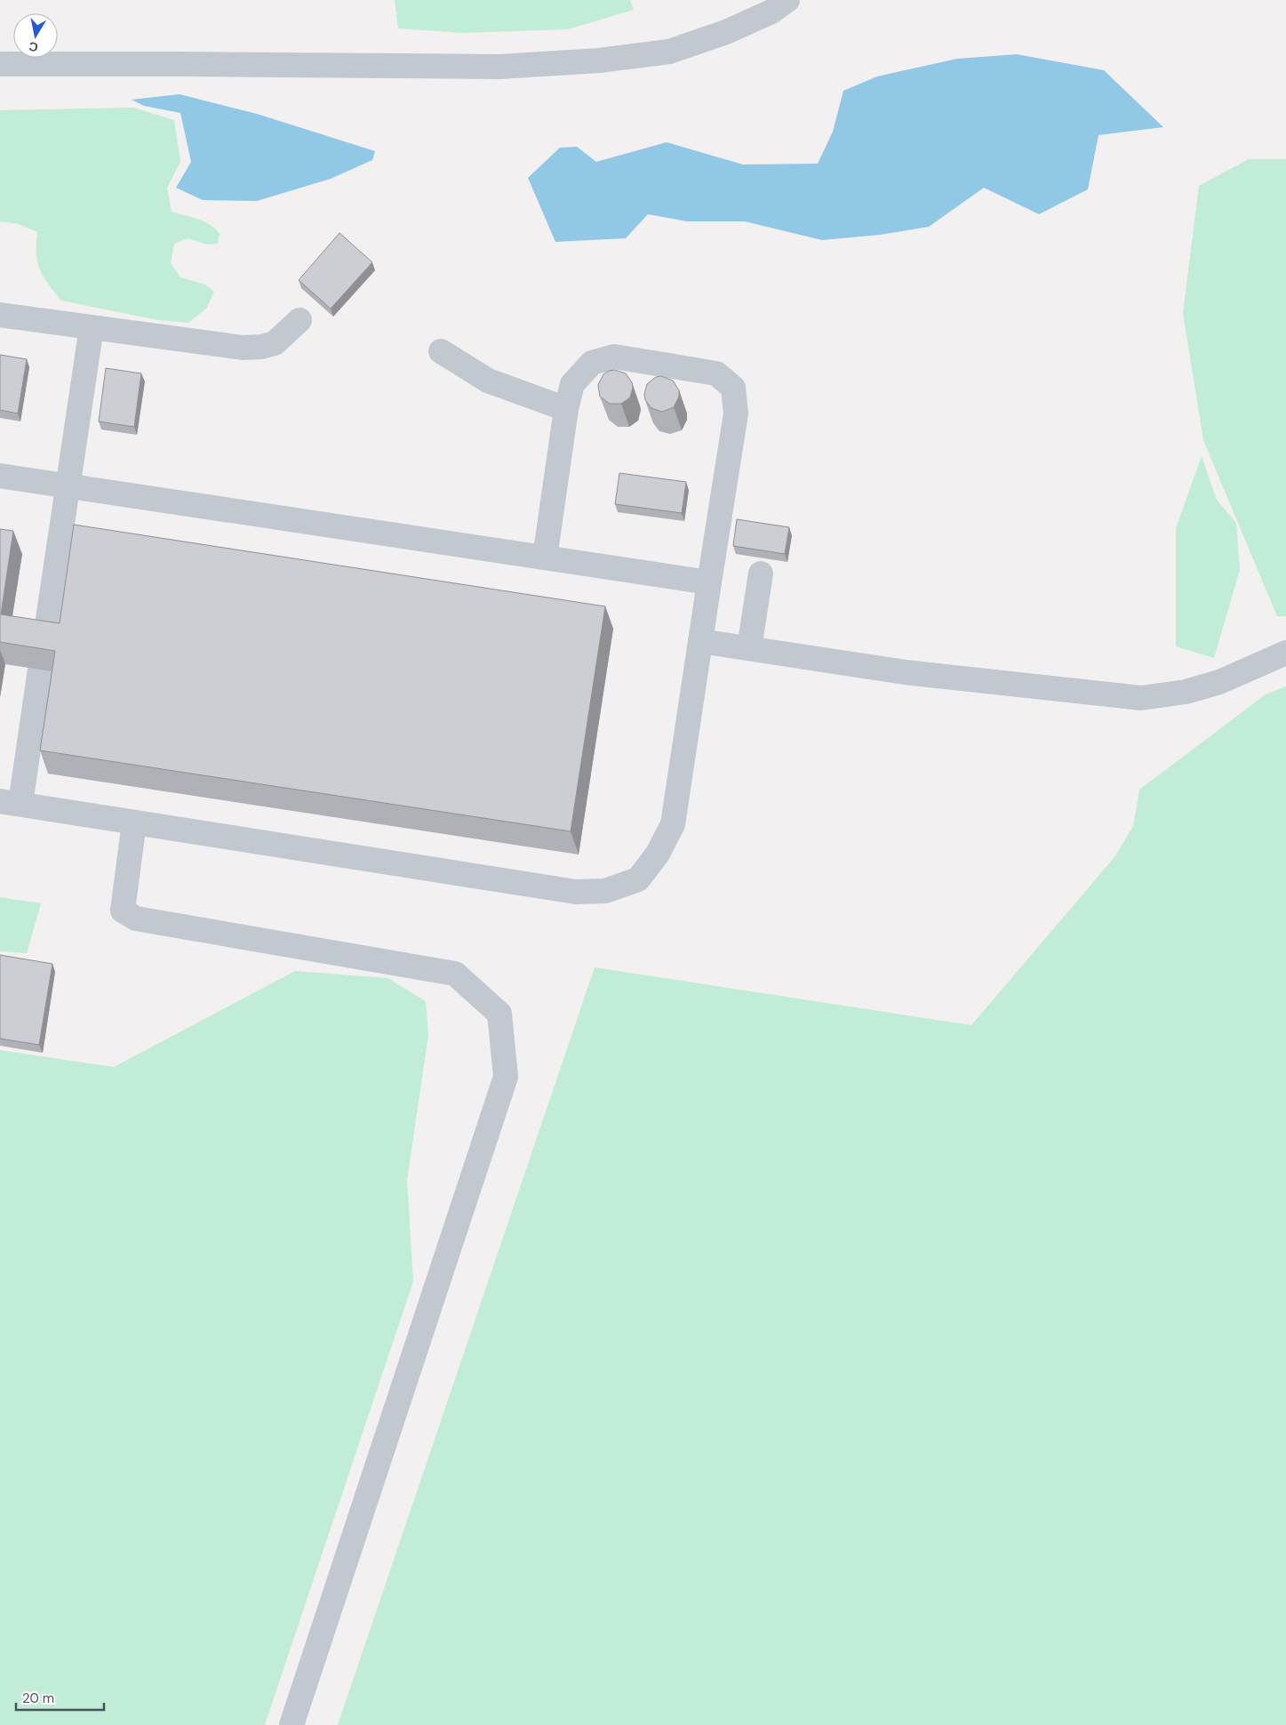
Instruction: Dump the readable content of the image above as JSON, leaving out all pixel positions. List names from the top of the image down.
{
  "scale_bar": "20 m",
  "north": "bottom"
}
